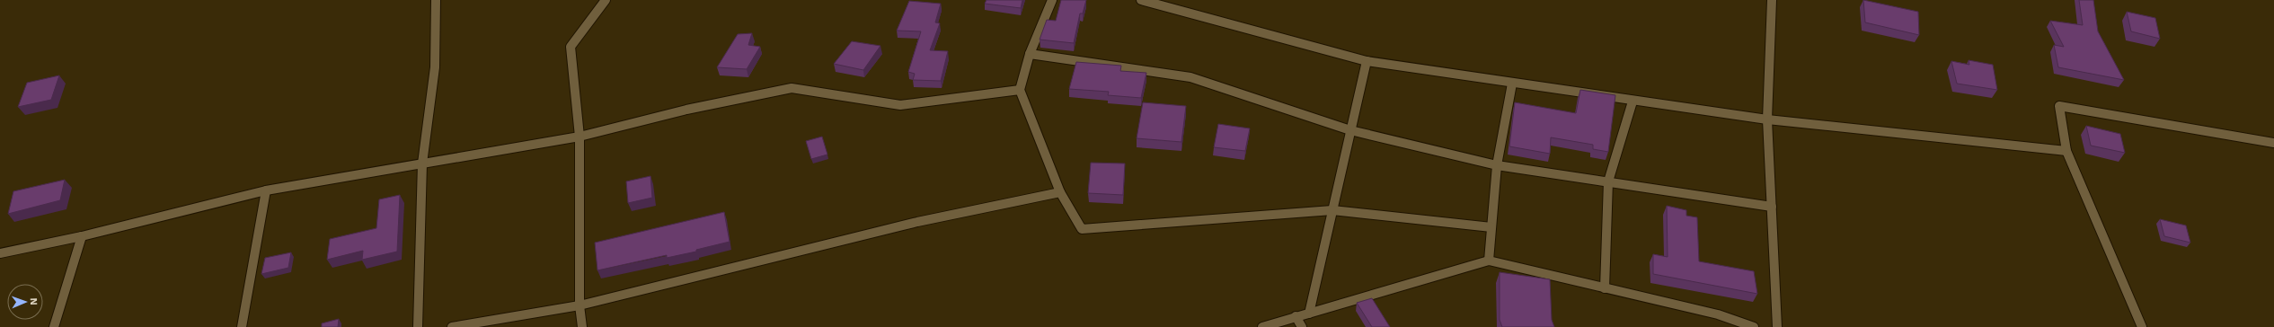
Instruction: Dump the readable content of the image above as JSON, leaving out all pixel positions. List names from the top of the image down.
{
  "north": "right"
}
